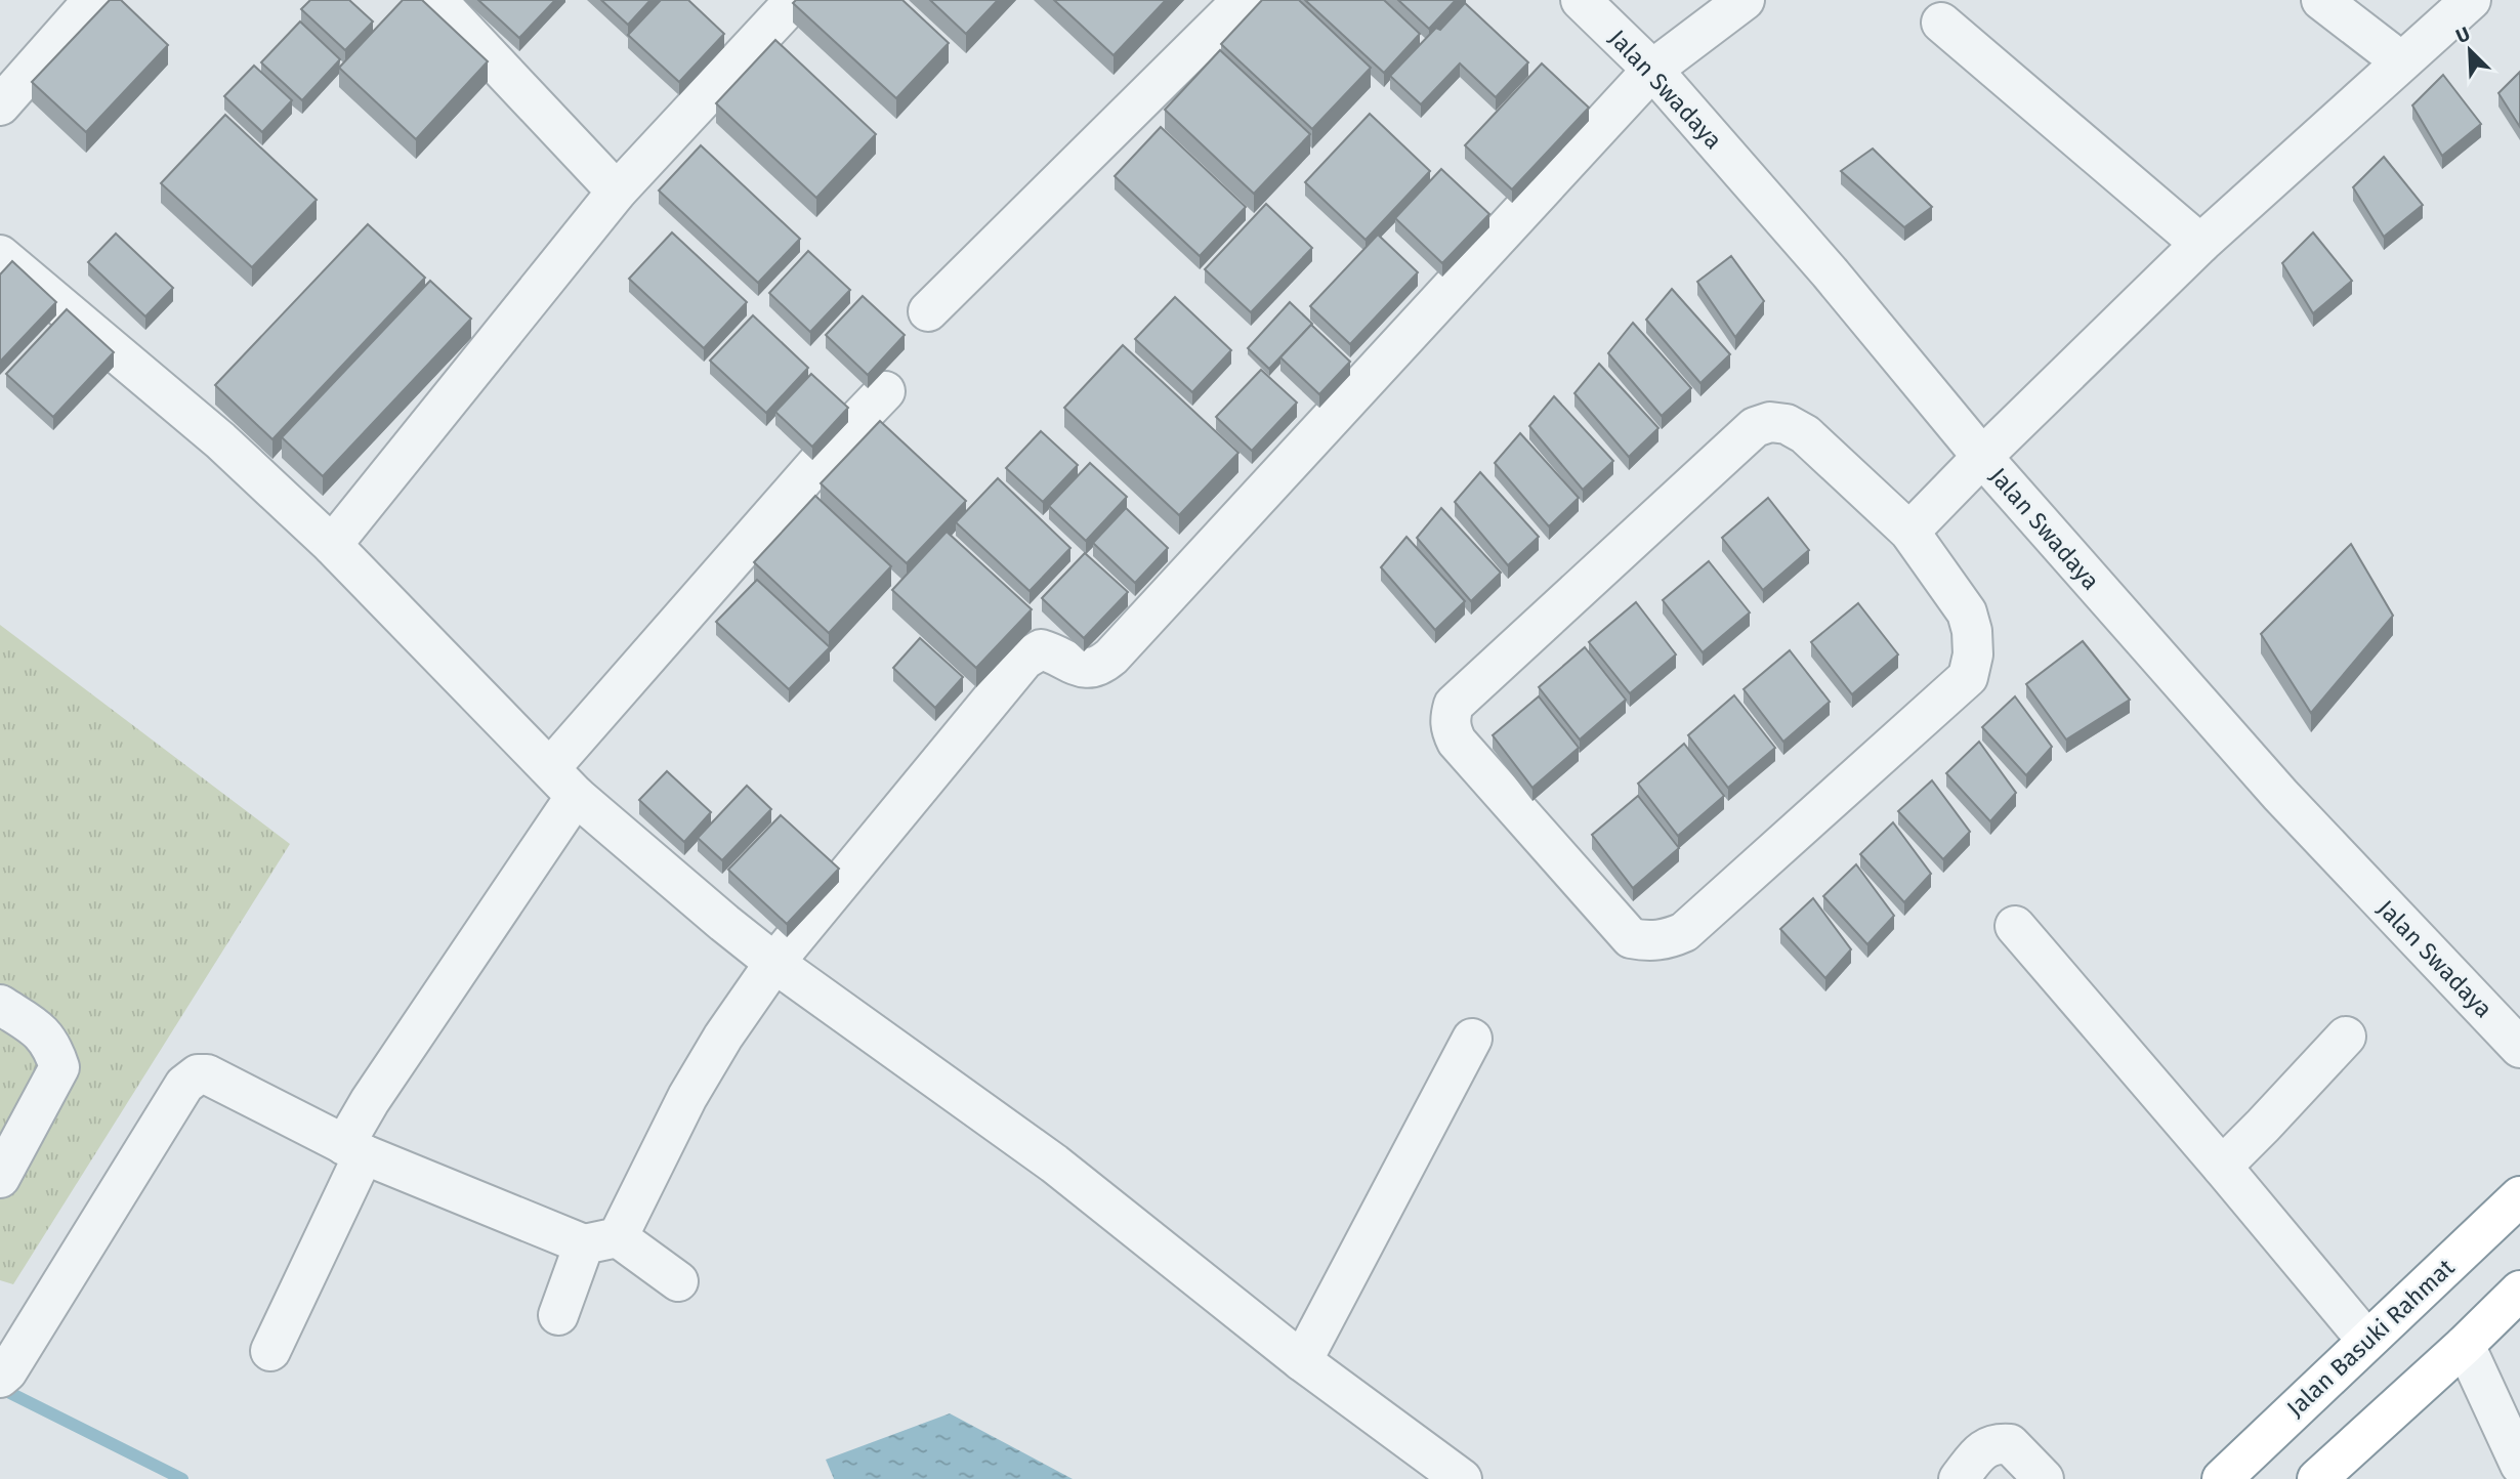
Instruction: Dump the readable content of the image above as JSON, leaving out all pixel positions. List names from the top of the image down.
{
  "streets": {
    "highway": ["Jalan Basuki Rahmat"],
    "street": ["Jalan Swadaya"]
  },
  "north": "top left"
}
